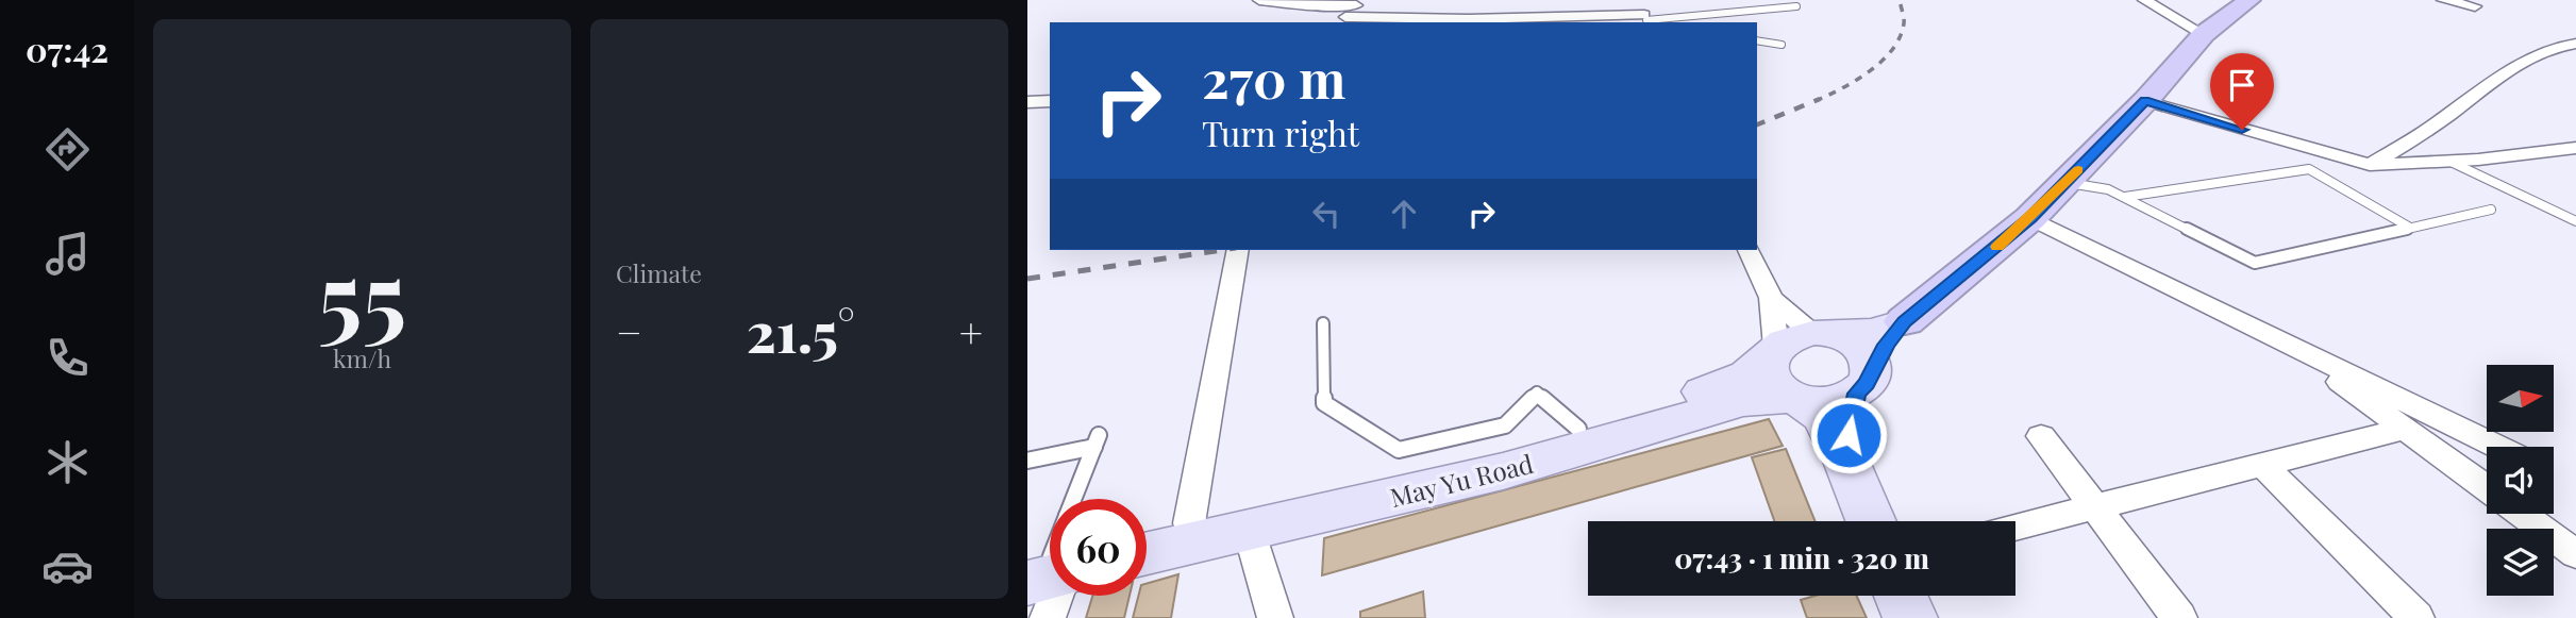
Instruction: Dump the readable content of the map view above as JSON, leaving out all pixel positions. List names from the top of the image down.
{
  "streets": {
    "main road": ["May Yu Road"]
  },
  "north": "right",
  "page": {
    "tabs": "07:42",
    "tile": [
      ["55", "km/h"],
      "Climate"
    ],
    "turn": ["270 m", "Turn right"],
    "heat": ["−", "21.5°", "+"],
    "limit": "60",
    "trip": "07:43 · 1 min · 320 m"
  }
}
